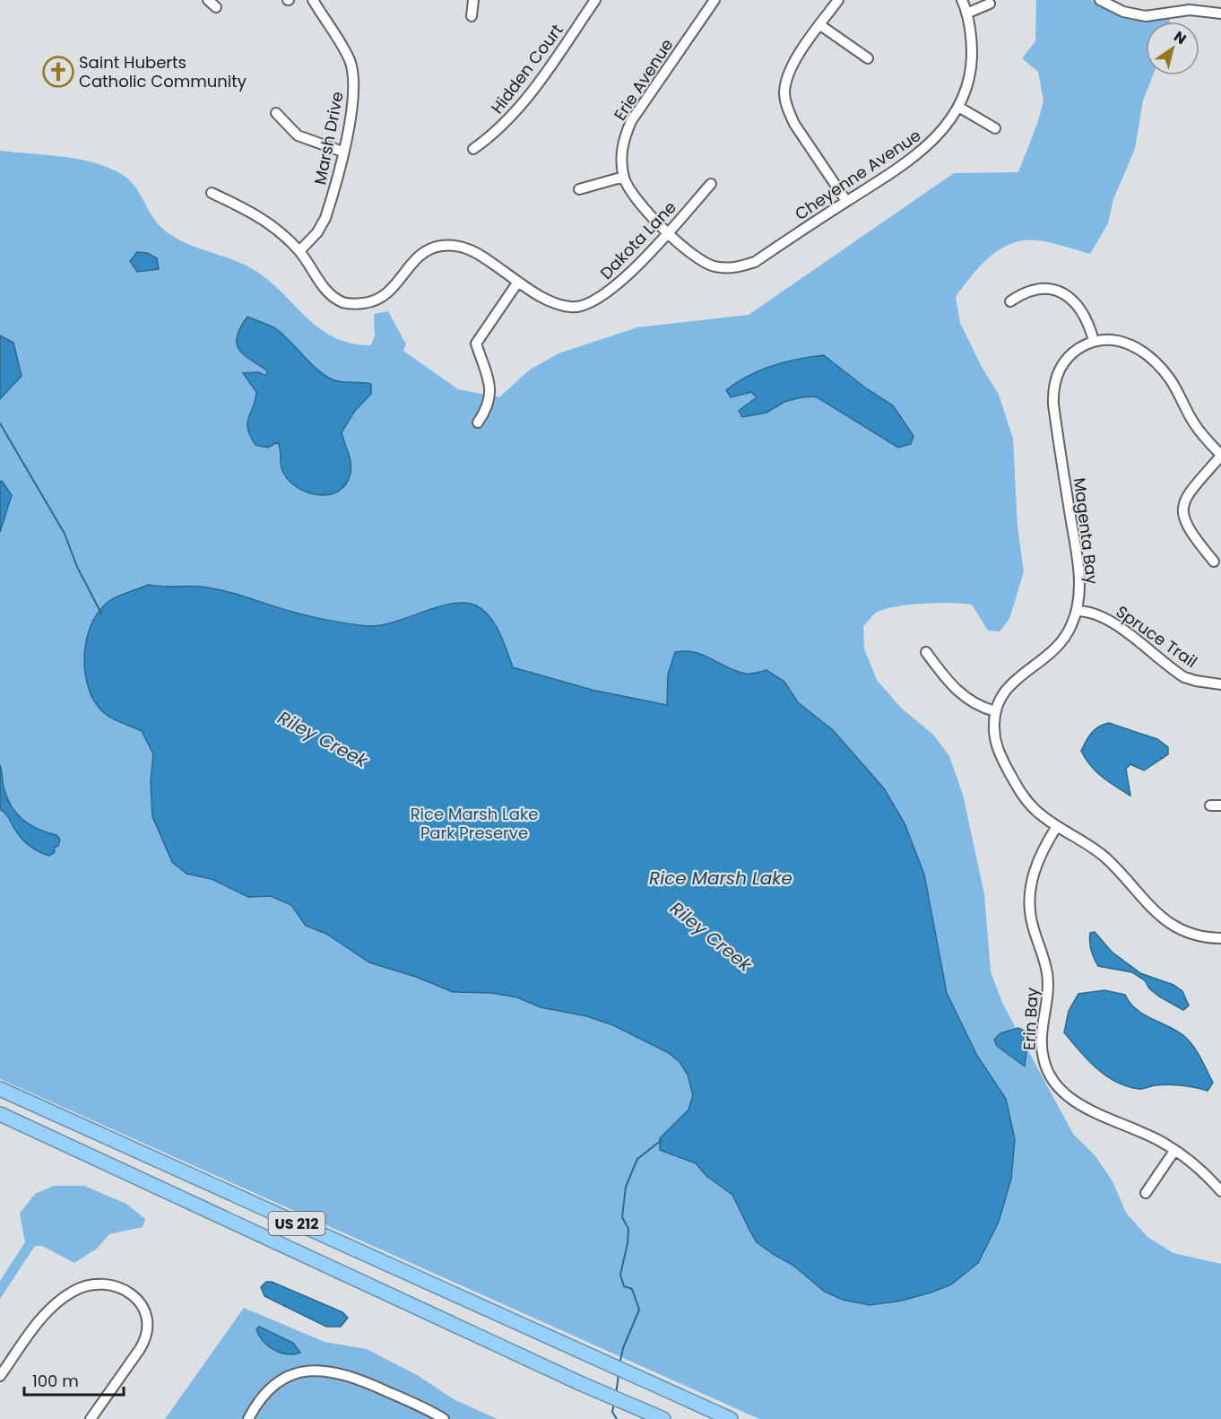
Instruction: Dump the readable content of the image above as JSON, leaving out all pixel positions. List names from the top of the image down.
{
  "streets": {
    "highway": ["US 212"],
    "street": [
      "Hidden Court",
      "Erie Avenue",
      "Marsh Drive",
      "Cheyenne Avenue",
      "Dakota Lane",
      "Magenta Bay",
      "Spruce Trail",
      "Erin Bay"
    ]
  },
  "crossings": [
    ["Erie Avenue", "Cheyenne Avenue"],
    ["Erie Avenue", "Dakota Lane"],
    ["Marsh Drive", "Dakota Lane"],
    ["Cheyenne Avenue", "Dakota Lane"],
    ["Magenta Bay", "Spruce Trail"],
    ["Magenta Bay", "Erin Bay"]
  ],
  "water": ["Riley Creek", "Rice Marsh Lake"],
  "parks": ["Rice Marsh Lake Park Preserve"],
  "places": {
    "church": ["Saint Huberts Catholic Community"]
  },
  "scale_bar": "100 m",
  "north": "top right"
}
